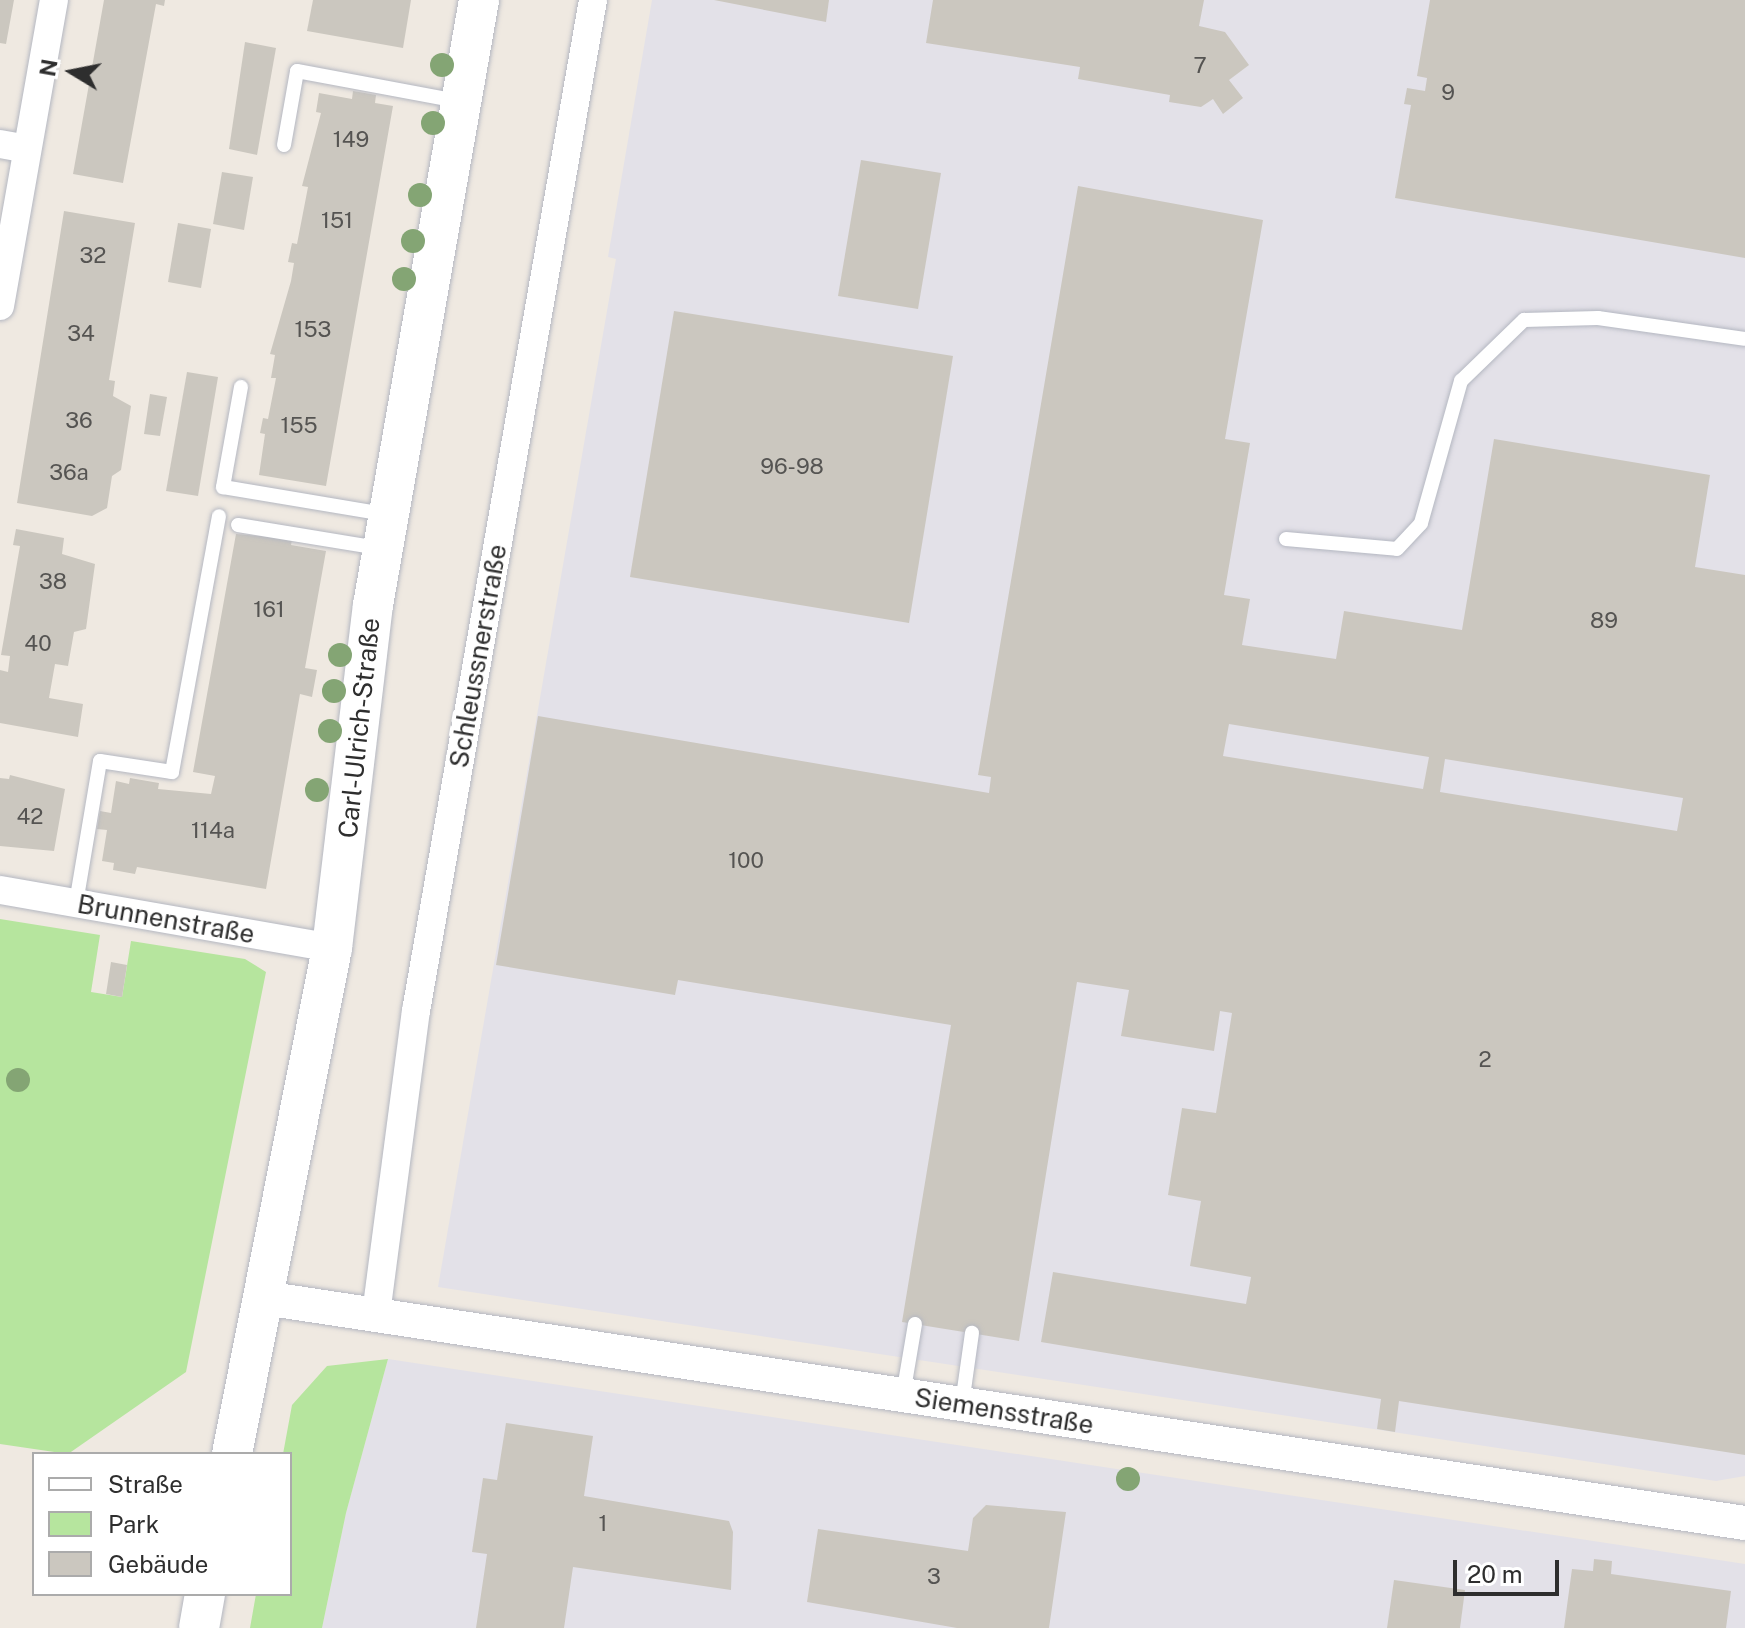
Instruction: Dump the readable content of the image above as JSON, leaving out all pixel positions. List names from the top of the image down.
{
  "streets": {
    "main road": ["Carl-Ulrich-Straße"],
    "street": ["Schleussnerstraße", "Brunnenstraße", "Siemensstraße"]
  },
  "crossings": [
    ["Schleussnerstraße", "Siemensstraße"],
    ["Carl-Ulrich-Straße", "Brunnenstraße"],
    ["Carl-Ulrich-Straße", "Siemensstraße"]
  ],
  "house_numbers": [
    "7",
    "9",
    "149",
    "151",
    "32",
    "153",
    "34",
    "36",
    "155",
    "96-98",
    "36a",
    "38",
    "161",
    "89",
    "40",
    "42",
    "114a",
    "100",
    "2",
    "1",
    "3"
  ],
  "legend": ["Straße", "Park", "Gebäude"],
  "scale_bar": "20 m",
  "north": "left"
}
